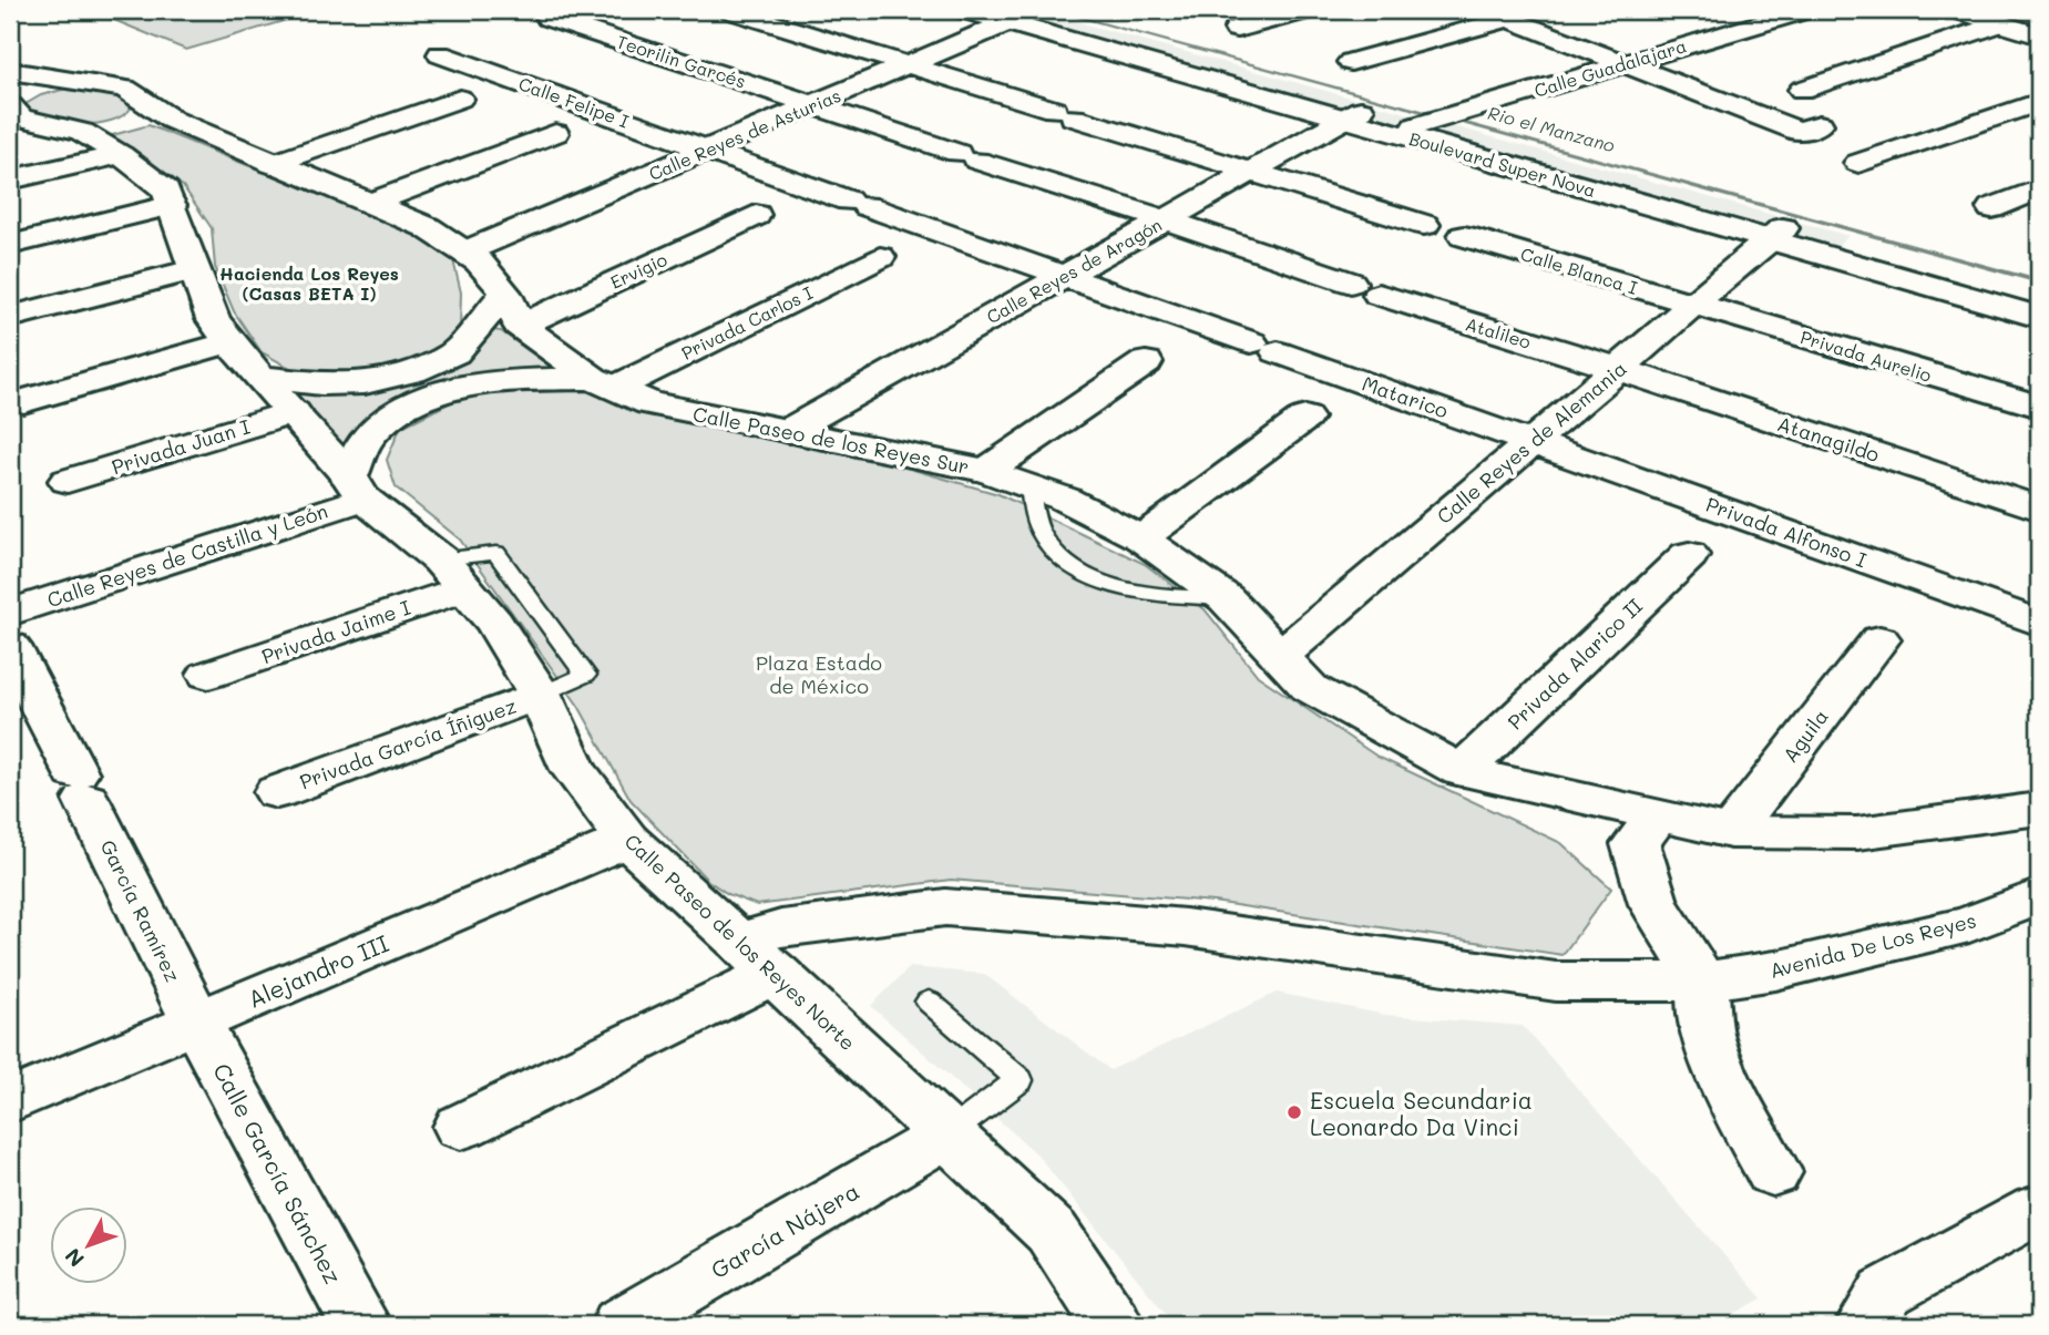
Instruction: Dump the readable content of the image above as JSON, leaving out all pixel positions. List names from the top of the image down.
{
  "streets": {
    "street": [
      "Teorilin Garcés",
      "Calle Guadalajara",
      "Calle Felipe I",
      "Calle Reyes de Asturias",
      "Boulevard Super Nova",
      "Ervigio",
      "Calle Reyes de Aragón",
      "Calle Blanca I",
      "Privada Carlos I",
      "Atalileo",
      "Privada Aurelio",
      "Matarico",
      "Atanagildo",
      "Calle Paseo de los Reyes Sur",
      "Calle Reyes de Alemania",
      "Privada Juan I",
      "Privada Alfonso I",
      "Calle Reyes de Castilla y León",
      "Privada Jaime I",
      "Privada Alarico II",
      "Aguila",
      "Privada García Íñiguez",
      "García Ramírez",
      "Calle Paseo de los Reyes Norte",
      "Avenida De Los Reyes",
      "Alejandro III",
      "Calle García Sánchez",
      "García Nájera"
    ]
  },
  "crossings": [
    ["Teorilin Garcés", "Calle Reyes de Asturias"],
    ["Teorilin Garcés", "Calle Reyes de Aragón"],
    ["Teorilin Garcés", "Atalileo"],
    ["Calle Guadalajara", "Boulevard Super Nova"],
    ["Calle Felipe I", "Calle Reyes de Asturias"],
    ["Calle Felipe I", "Calle Reyes de Aragón"],
    ["Calle Felipe I", "Matarico"],
    ["Calle Reyes de Asturias", "Boulevard Super Nova"],
    ["Boulevard Super Nova", "Calle Reyes de Aragón"],
    ["Boulevard Super Nova", "Calle Reyes de Alemania"],
    ["Ervigio", "Calle Paseo de los Reyes Sur"],
    ["Calle Reyes de Aragón", "Atalileo"],
    ["Calle Reyes de Aragón", "Matarico"],
    ["Calle Reyes de Aragón", "Calle Paseo de los Reyes Sur"],
    ["Calle Blanca I", "Privada Aurelio"],
    ["Calle Blanca I", "Calle Reyes de Alemania"],
    ["Privada Carlos I", "Calle Paseo de los Reyes Sur"],
    ["Atalileo", "Atanagildo"],
    ["Atalileo", "Calle Reyes de Alemania"],
    ["Privada Aurelio", "Calle Reyes de Alemania"],
    ["Matarico", "Calle Reyes de Alemania"],
    ["Matarico", "Privada Alfonso I"],
    ["Atanagildo", "Calle Reyes de Alemania"],
    ["Calle Paseo de los Reyes Sur", "Calle Reyes de Alemania"],
    ["Calle Paseo de los Reyes Sur", "Privada Alarico II"],
    ["Calle Paseo de los Reyes Sur", "Aguila"],
    ["Calle Reyes de Alemania", "Privada Alfonso I"],
    ["Privada Juan I", "Calle Paseo de los Reyes Norte"],
    ["Calle Reyes de Castilla y León", "Calle Paseo de los Reyes Norte"],
    ["Privada Jaime I", "Calle Paseo de los Reyes Norte"],
    ["Privada García Íñiguez", "Calle Paseo de los Reyes Norte"],
    ["García Ramírez", "Alejandro III"],
    ["García Ramírez", "Calle García Sánchez"],
    ["Calle Paseo de los Reyes Norte", "Avenida De Los Reyes"],
    ["Calle Paseo de los Reyes Norte", "Alejandro III"],
    ["Calle Paseo de los Reyes Norte", "García Nájera"],
    ["Alejandro III", "Calle García Sánchez"]
  ],
  "districts": ["Hacienda Los Reyes (Casas BETA I)"],
  "water": ["Rio el Manzano"],
  "parks": ["Plaza Estado de México"],
  "places": ["Escuela Secundaria Leonardo Da Vinci"],
  "north": "bottom left"
}
